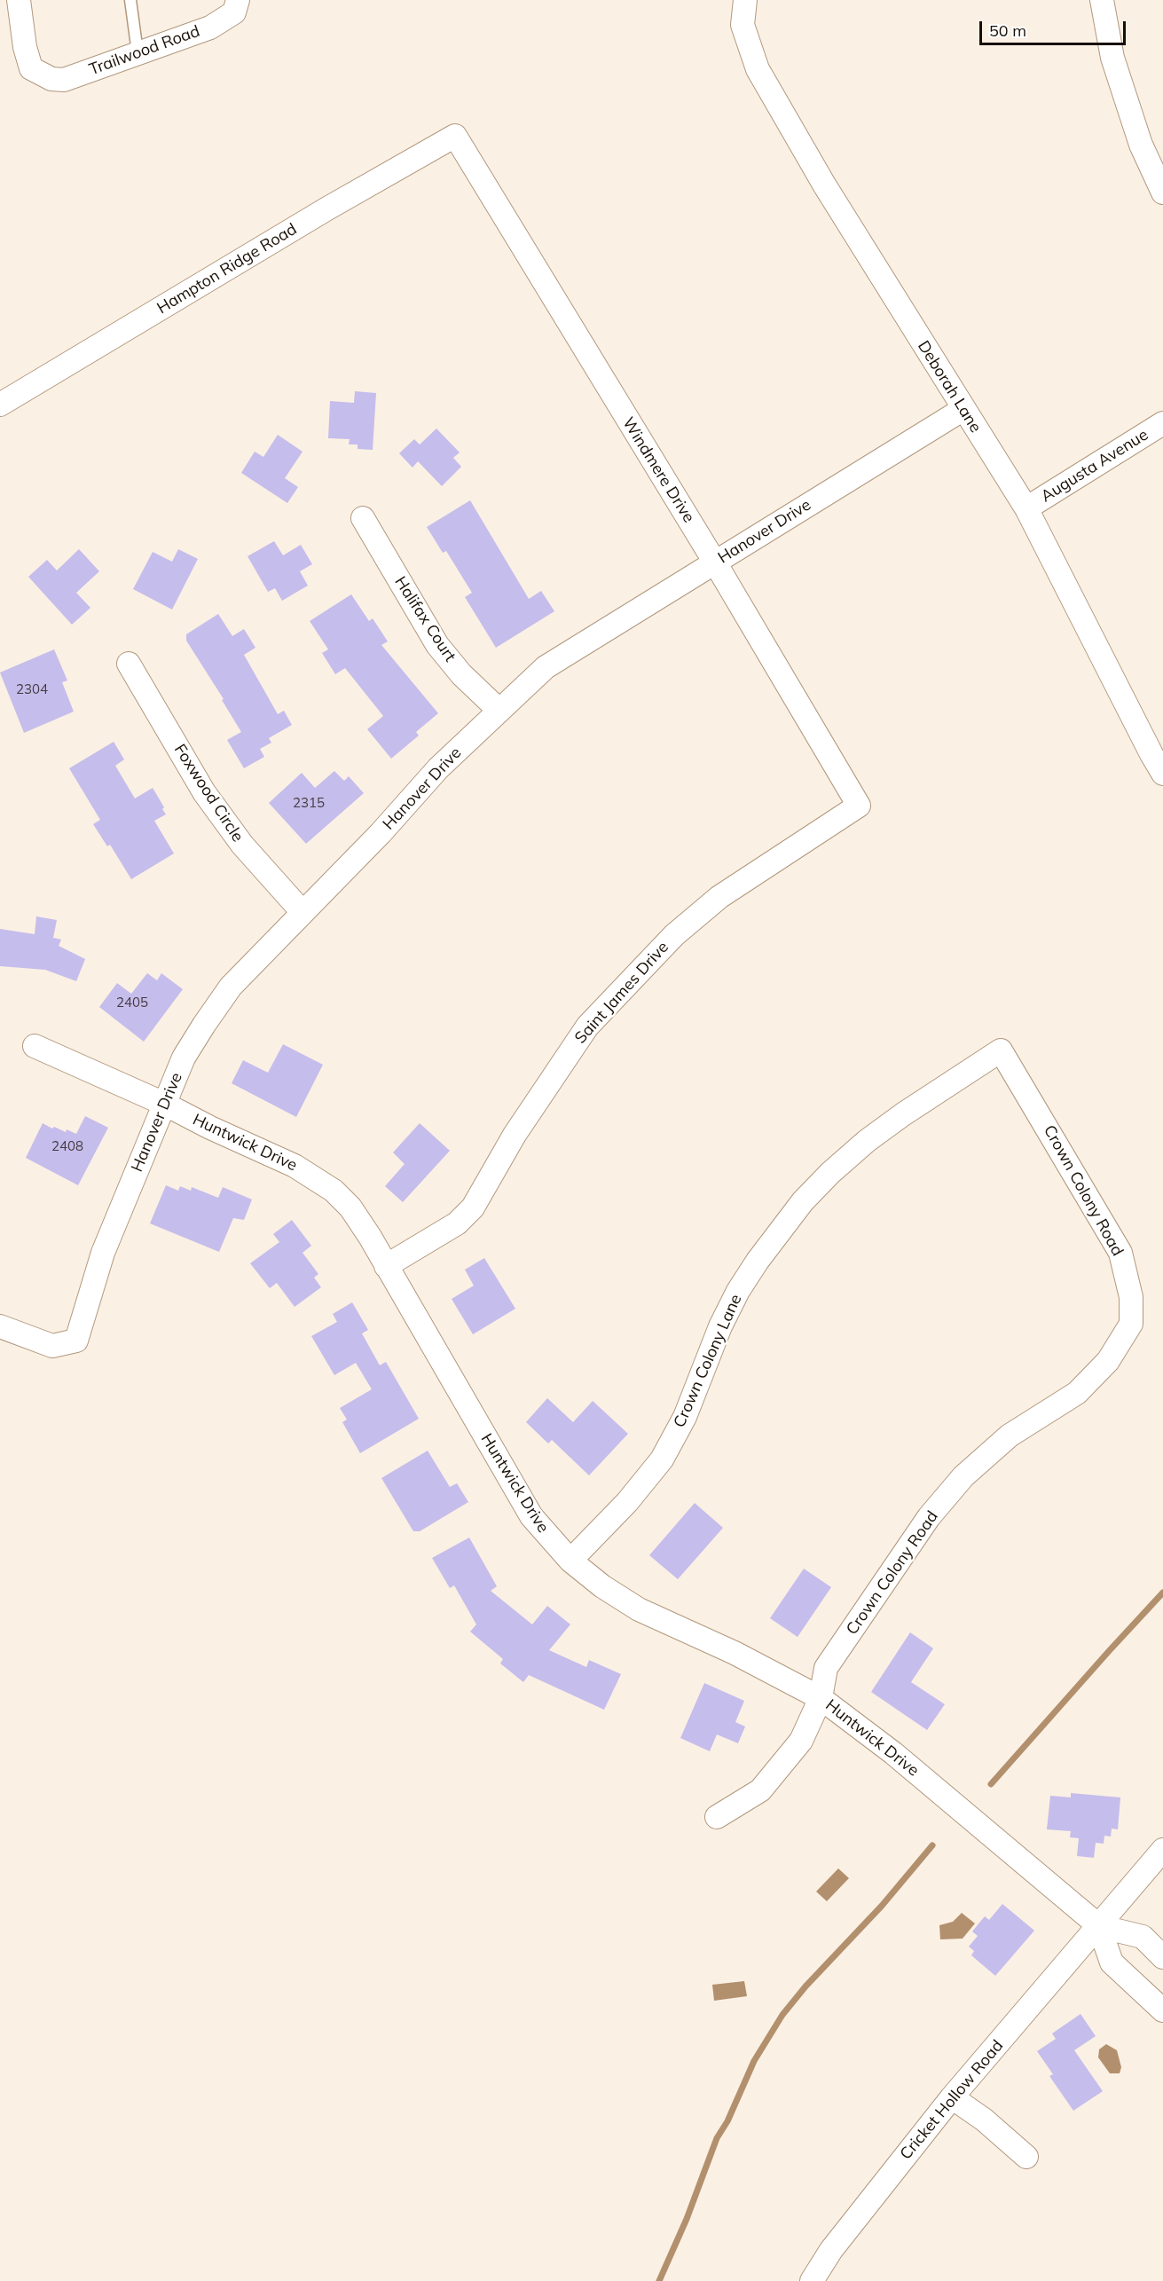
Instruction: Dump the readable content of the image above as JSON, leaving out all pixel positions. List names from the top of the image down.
{
  "streets": {
    "street": [
      "Trailwood Road",
      "Hampton Ridge Road",
      "Deborah Lane",
      "Augusta Avenue",
      "Windmere Drive",
      "Hanover Drive",
      "Halifax Court",
      "Foxwood Circle",
      "Saint James Drive",
      "Huntwick Drive",
      "Crown Colony Road",
      "Crown Colony Lane",
      "Cricket Hollow Road"
    ]
  },
  "crossings": [
    ["Hampton Ridge Road", "Windmere Drive"],
    ["Deborah Lane", "Augusta Avenue"],
    ["Deborah Lane", "Hanover Drive"],
    ["Windmere Drive", "Hanover Drive"],
    ["Windmere Drive", "Saint James Drive"],
    ["Hanover Drive", "Halifax Court"],
    ["Hanover Drive", "Foxwood Circle"],
    ["Hanover Drive", "Huntwick Drive"],
    ["Saint James Drive", "Huntwick Drive"],
    ["Huntwick Drive", "Crown Colony Road"],
    ["Huntwick Drive", "Crown Colony Lane"],
    ["Huntwick Drive", "Cricket Hollow Road"],
    ["Crown Colony Road", "Crown Colony Lane"]
  ],
  "house_numbers": [
    "2304",
    "2315",
    "2405",
    "2408"
  ],
  "scale_bar": "50 m"
}
